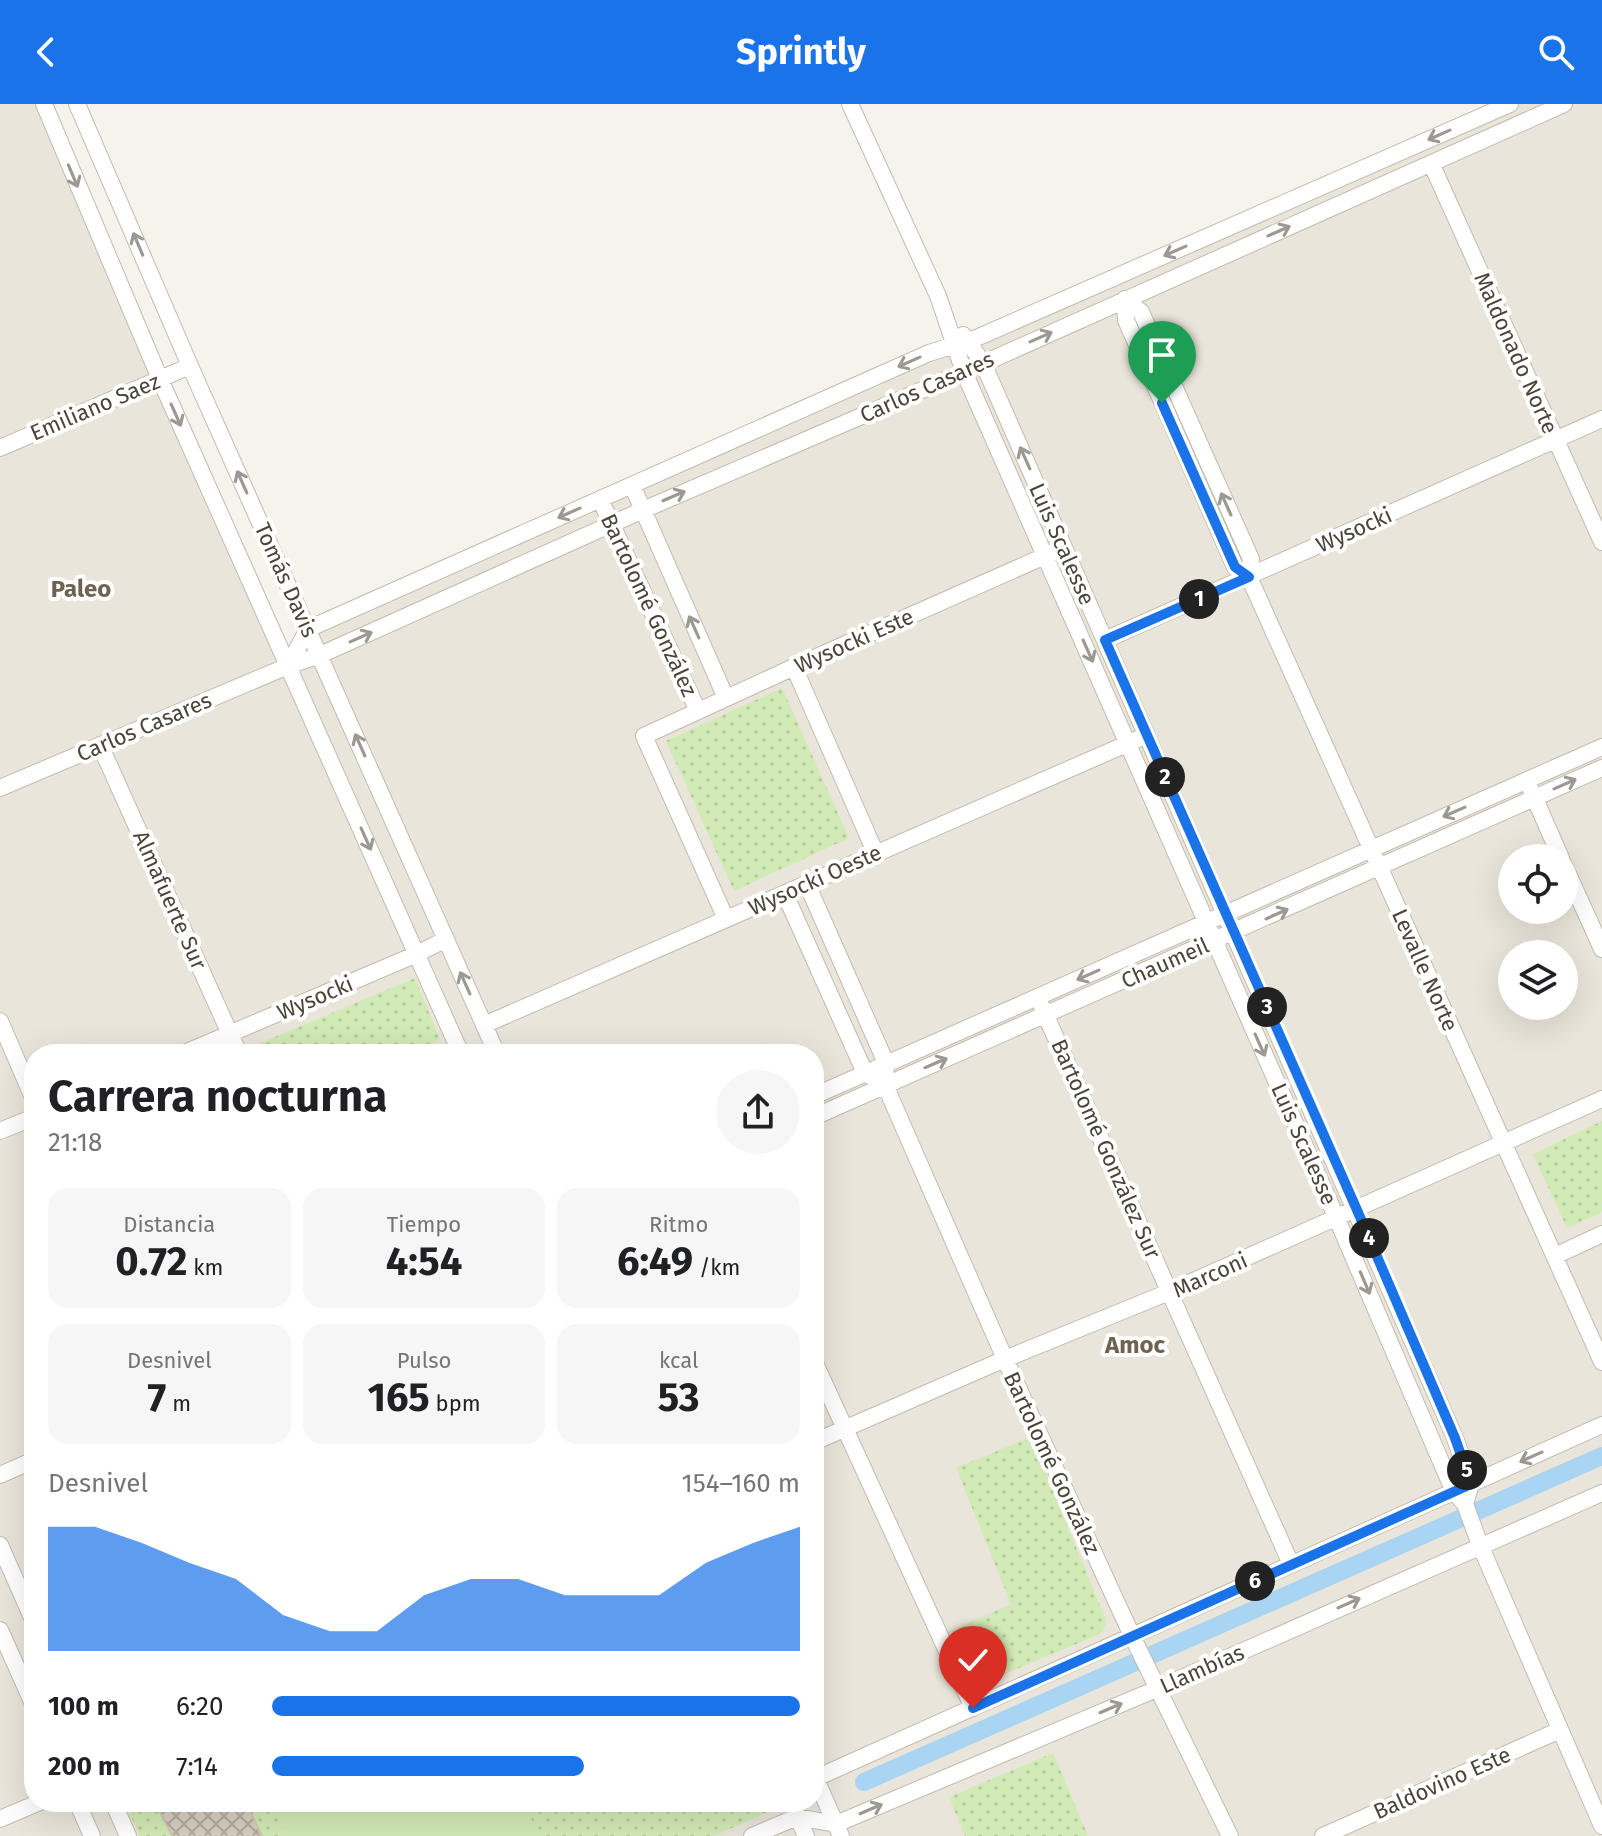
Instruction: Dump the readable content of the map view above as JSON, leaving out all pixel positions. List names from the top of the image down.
{
  "streets": {
    "street": [
      "Maldonado Norte",
      "Carlos Casares",
      "Emiliano Saez",
      "Wysocki",
      "Luis Scalesse",
      "Tomás Davis",
      "Bartolomé González",
      "Wysocki Este",
      "Wysocki Oeste",
      "Almafuerte Sur",
      "Chaumeil",
      "Levalle Norte",
      "Bartolomé González Sur",
      "Marconi",
      "Llambías",
      "Baldovino Este"
    ]
  },
  "crossings": [
    ["Maldonado Norte", "Carlos Casares"],
    ["Maldonado Norte", "Wysocki"],
    ["Carlos Casares", "Luis Scalesse"],
    ["Carlos Casares", "Tomás Davis"],
    ["Carlos Casares", "Bartolomé González"],
    ["Carlos Casares", "Almafuerte Sur"],
    ["Carlos Casares", "Levalle Norte"],
    ["Emiliano Saez", "Tomás Davis"],
    ["Wysocki", "Luis Scalesse"],
    ["Wysocki", "Tomás Davis"],
    ["Wysocki", "Almafuerte Sur"],
    ["Wysocki", "Levalle Norte"],
    ["Luis Scalesse", "Wysocki Este"],
    ["Luis Scalesse", "Wysocki Oeste"],
    ["Luis Scalesse", "Chaumeil"],
    ["Luis Scalesse", "Marconi"],
    ["Luis Scalesse", "Llambías"],
    ["Luis Scalesse", "Baldovino Este"],
    ["Tomás Davis", "Wysocki Oeste"],
    ["Bartolomé González", "Wysocki Este"],
    ["Bartolomé González", "Wysocki Oeste"],
    ["Bartolomé González", "Chaumeil"],
    ["Bartolomé González", "Marconi"],
    ["Bartolomé González", "Llambías"],
    ["Wysocki Este", "Wysocki Oeste"],
    ["Chaumeil", "Levalle Norte"],
    ["Chaumeil", "Bartolomé González Sur"],
    ["Levalle Norte", "Marconi"],
    ["Bartolomé González Sur", "Marconi"]
  ],
  "districts": ["Paleo", "Amoc"],
  "page": {
    "header": "Sprintly",
    "pins": [
      "1",
      "2",
      "3",
      "4",
      "5",
      "6"
    ],
    "heading": ["Carrera nocturna", "21:18"],
    "stats": [
      ["Distancia", "0.72 km"],
      ["Tiempo", "4:54"],
      ["Ritmo", "6:49 /km"],
      ["Desnivel", "7 m"],
      ["Pulso", "165 bpm"],
      ["kcal", "53"]
    ],
    "chart": ["Desnivel", "154–160 m"],
    "list": [
      {
        "name": "100 m",
        "note": "6:20"
      },
      {
        "name": "200 m",
        "note": "7:14"
      }
    ]
  }
}
